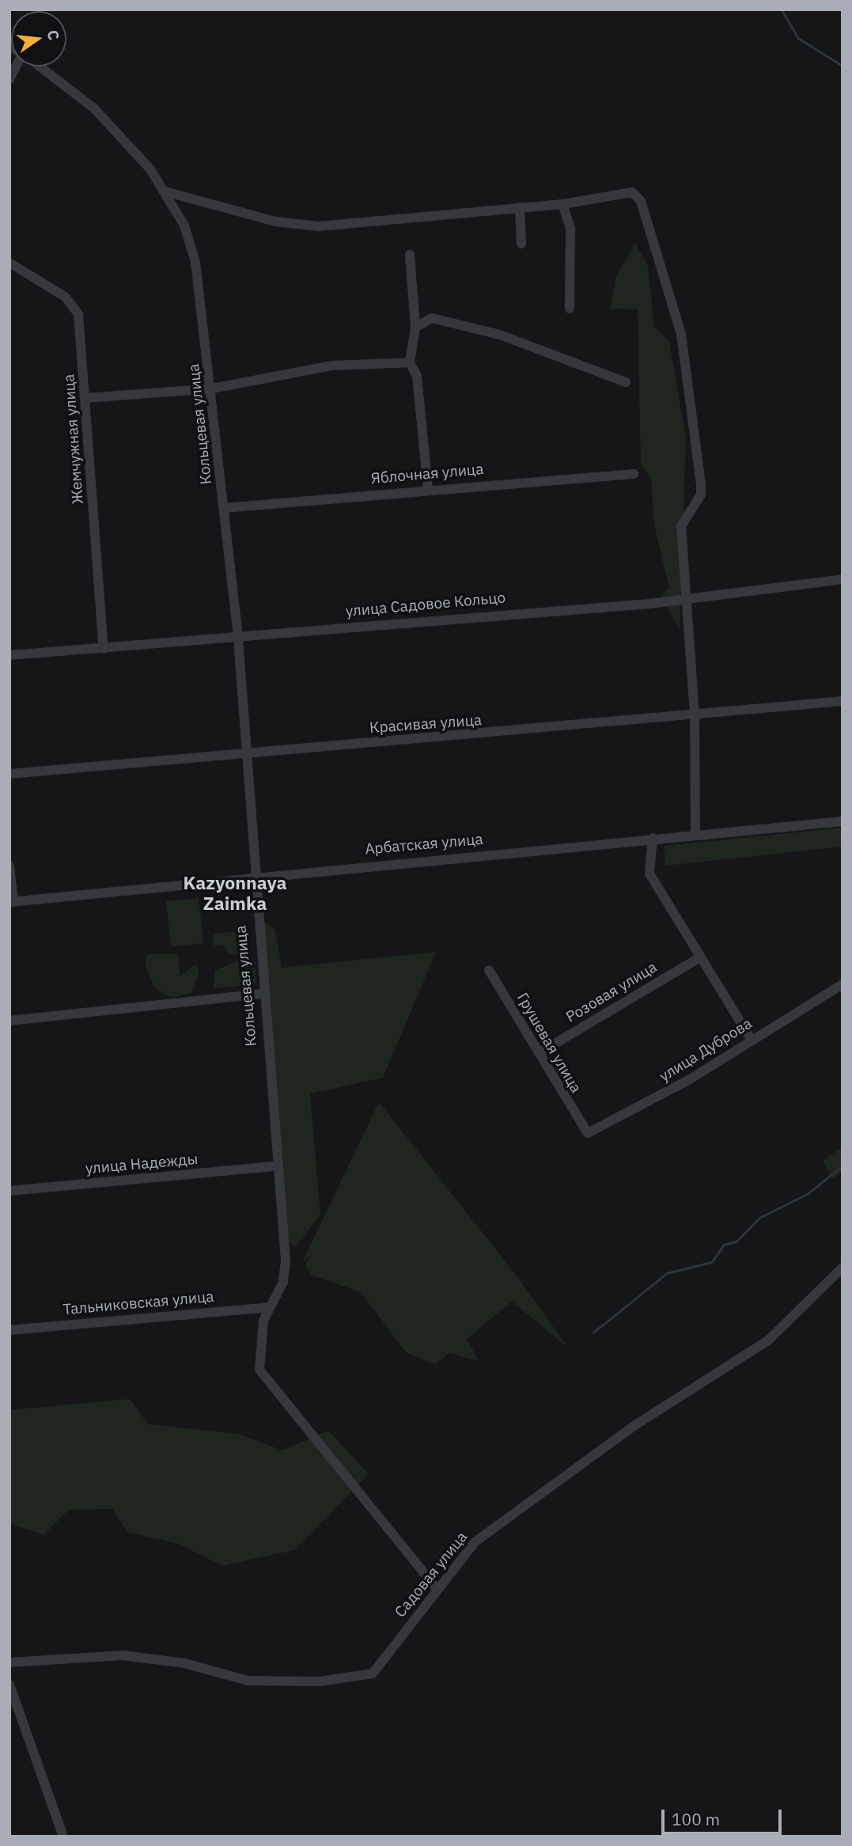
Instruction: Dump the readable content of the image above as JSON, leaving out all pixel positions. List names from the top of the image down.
{
  "streets": {
    "street": [
      "Кольцевая улица",
      "Жемчужная улица",
      "Яблочная улица",
      "улица Садовое Кольцо",
      "Красивая улица",
      "Арбатская улица",
      "Розовая улица",
      "Грушевая улица",
      "улица Дуброва",
      "улица Надежды",
      "Тальниковская улица",
      "Садовая улица"
    ]
  },
  "crossings": [
    ["Кольцевая улица", "Яблочная улица"],
    ["Кольцевая улица", "улица Садовое Кольцо"],
    ["Кольцевая улица", "Красивая улица"],
    ["Кольцевая улица", "Арбатская улица"],
    ["Кольцевая улица", "улица Надежды"],
    ["Кольцевая улица", "Тальниковская улица"],
    ["Кольцевая улица", "Садовая улица"],
    ["Жемчужная улица", "улица Садовое Кольцо"],
    ["Розовая улица", "Грушевая улица"],
    ["Грушевая улица", "улица Дуброва"]
  ],
  "districts": ["Kazyonnaya Zaimka"],
  "scale_bar": "100 m",
  "north": "right"
}
